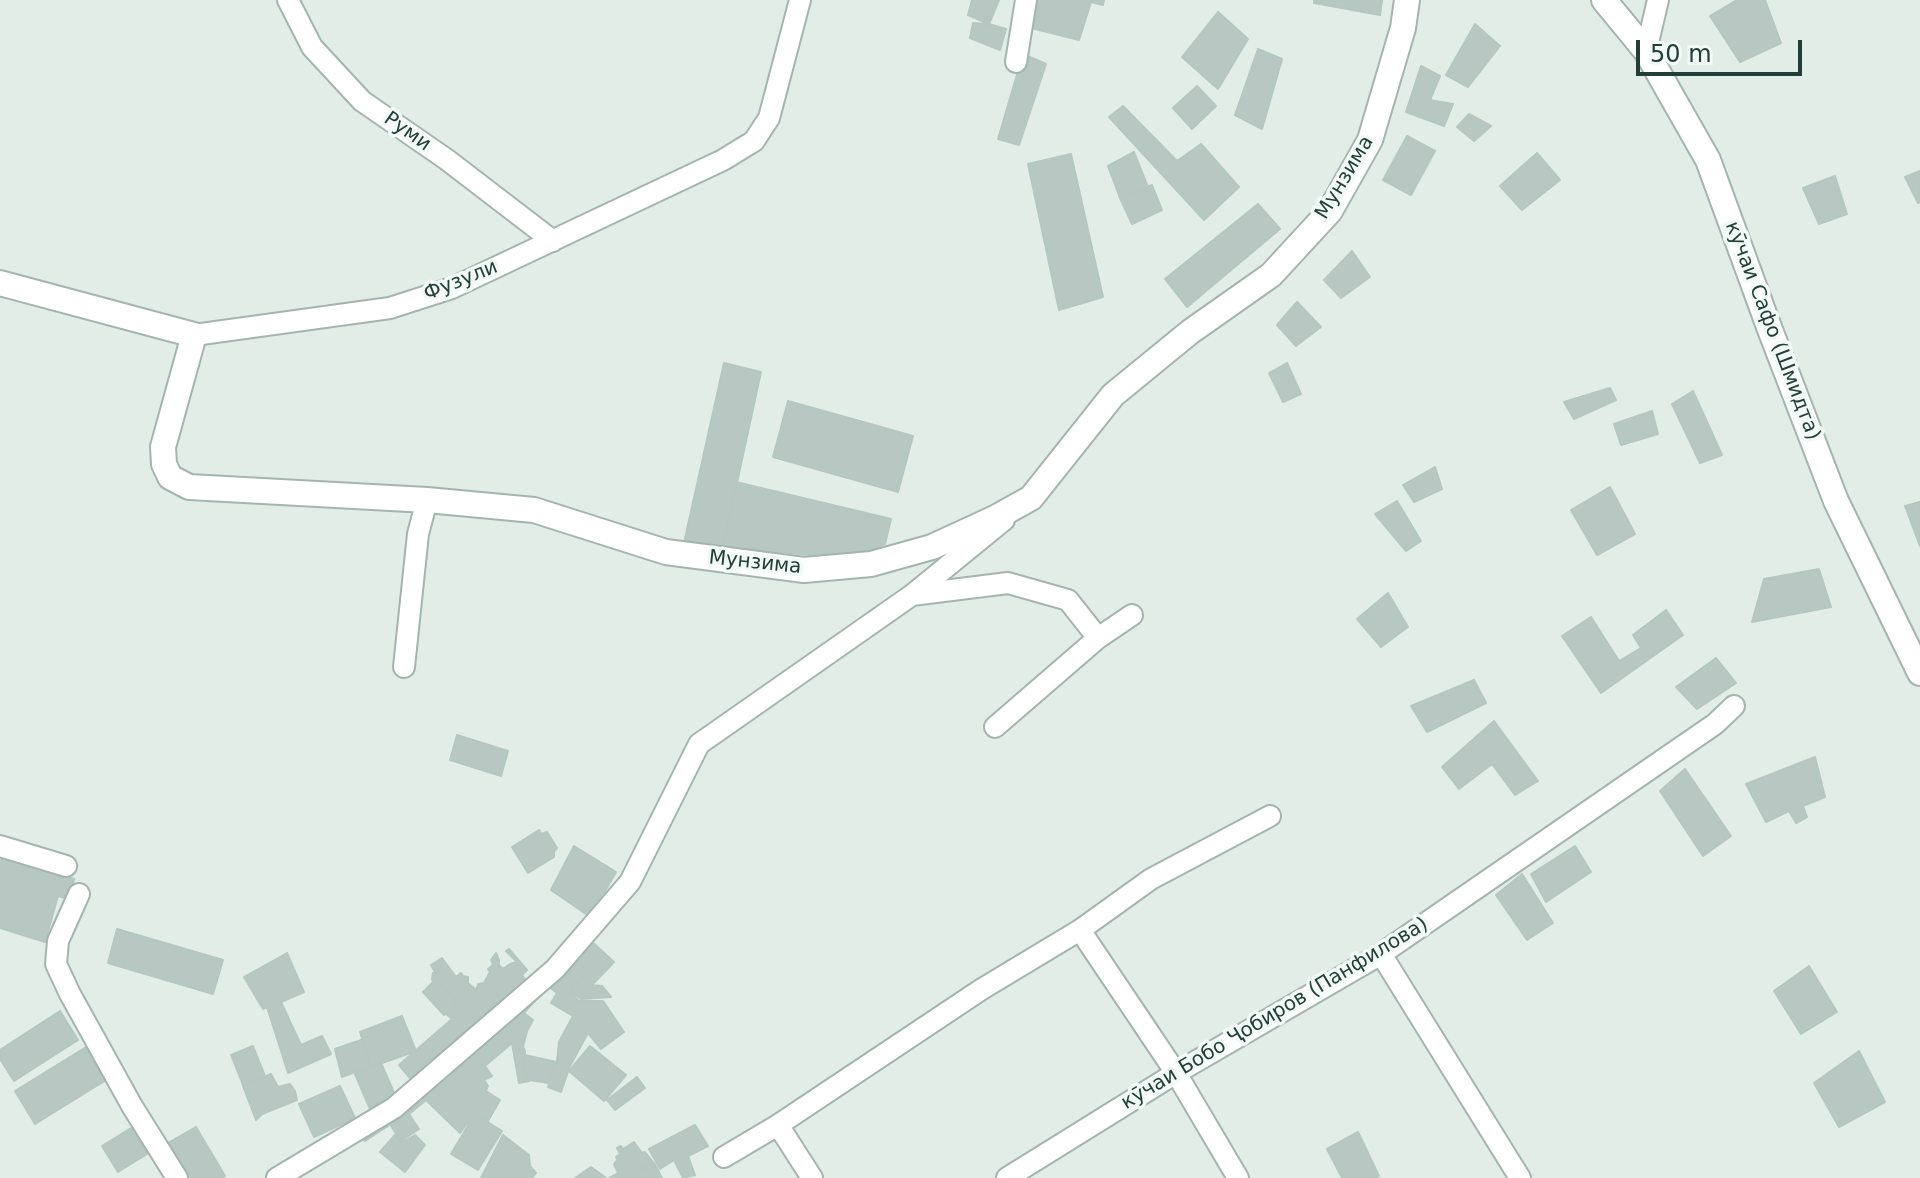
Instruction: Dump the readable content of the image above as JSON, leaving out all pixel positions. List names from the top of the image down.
{
  "streets": {
    "street": [
      "Руми",
      "Мунзима",
      "Фузули",
      "кӯчаи Сафо (Шмидта)",
      "кӯчаи Бобо Ҷобиров (Панфилова)"
    ]
  },
  "crossings": [
    ["Руми", "Фузули"],
    ["Мунзима", "Фузули"]
  ],
  "scale_bar": "50 m"
}
